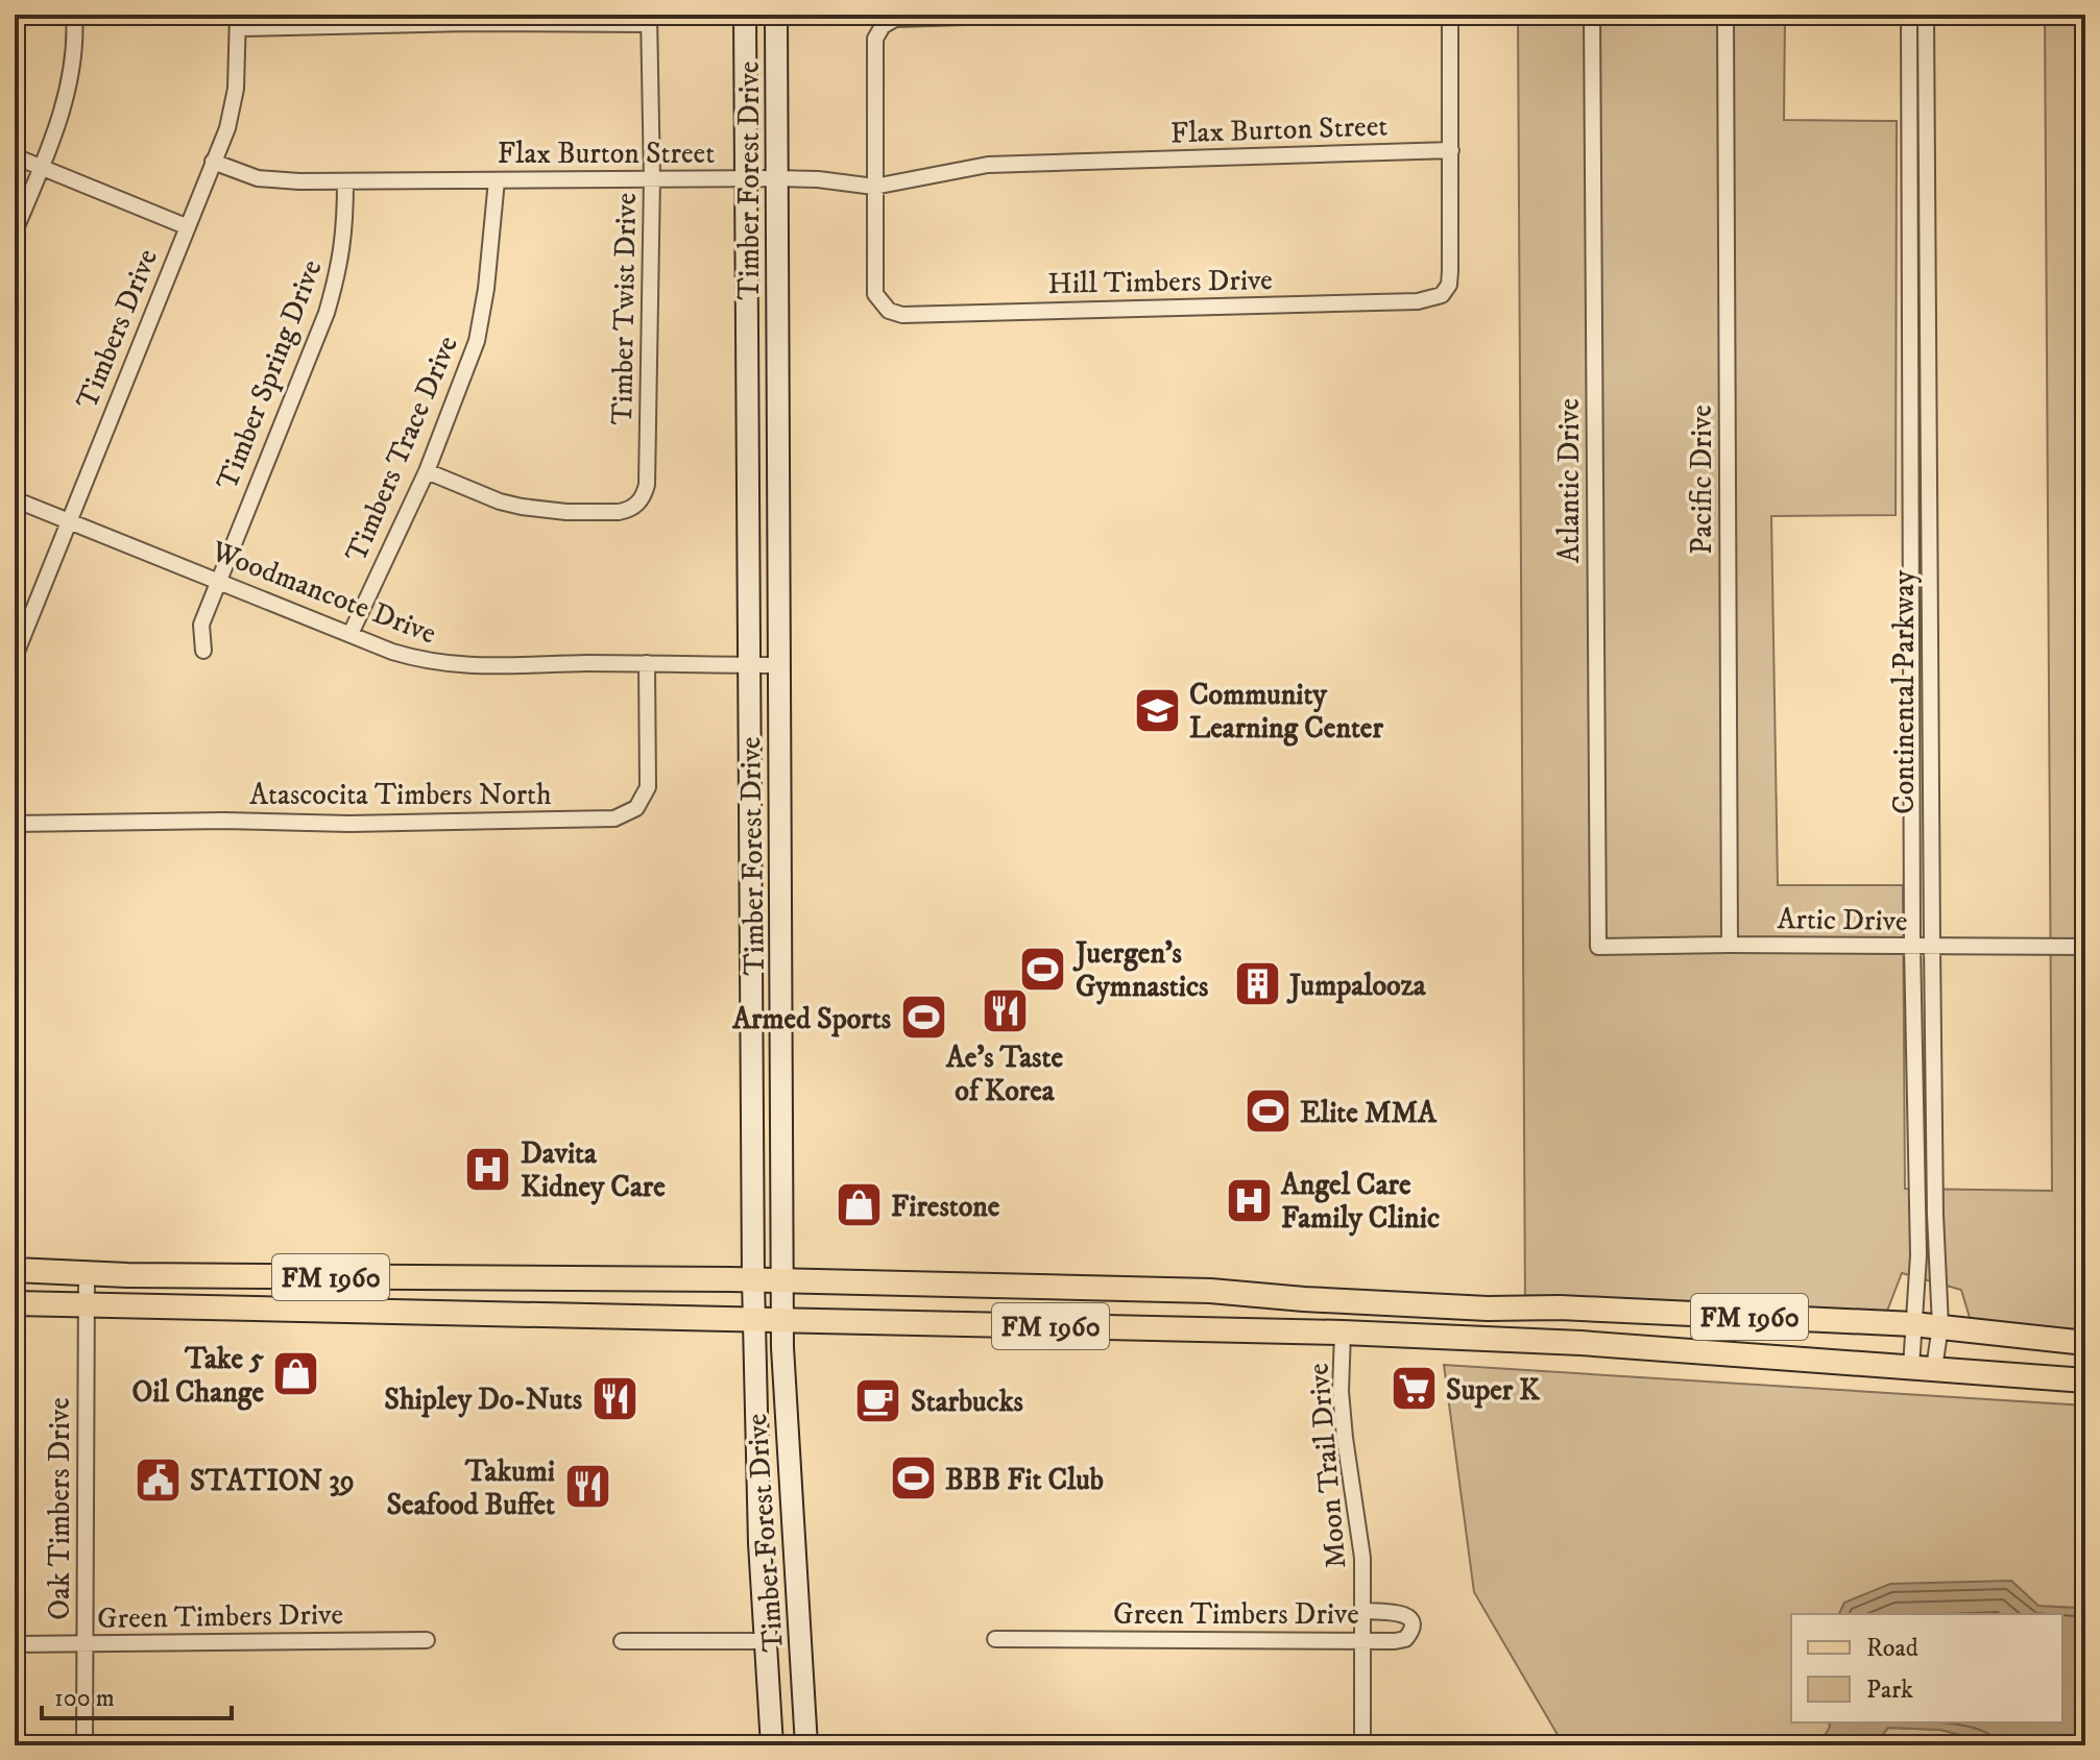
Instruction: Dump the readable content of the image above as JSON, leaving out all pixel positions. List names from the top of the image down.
{
  "streets": {
    "main road": ["Timber Forest Drive", "FM 1960"],
    "street": [
      "Flax Burton Street",
      "Hill Timbers Drive",
      "Timber Twist Drive",
      "Timbers Drive",
      "Timber Spring Drive",
      "Timbers Trace Drive",
      "Pacific Drive",
      "Atlantic Drive",
      "Woodmancote Drive",
      "Continental Parkway",
      "Atascocita Timbers North",
      "Artic Drive",
      "Moon Trail Drive",
      "Oak Timbers Drive",
      "Green Timbers Drive"
    ]
  },
  "crossings": [
    ["Flax Burton Street", "Timber Forest Drive"],
    ["Flax Burton Street", "Hill Timbers Drive"],
    ["Flax Burton Street", "Timber Twist Drive"],
    ["Flax Burton Street", "Timbers Drive"],
    ["Flax Burton Street", "Timber Spring Drive"],
    ["Flax Burton Street", "Timbers Trace Drive"],
    ["Timber Forest Drive", "Woodmancote Drive"],
    ["Timber Forest Drive", "FM 1960"],
    ["Timber Twist Drive", "Timbers Trace Drive"],
    ["Timbers Drive", "Woodmancote Drive"],
    ["Timber Spring Drive", "Woodmancote Drive"],
    ["Timbers Trace Drive", "Woodmancote Drive"],
    ["Pacific Drive", "Artic Drive"],
    ["Atlantic Drive", "Artic Drive"],
    ["Woodmancote Drive", "Atascocita Timbers North"],
    ["Continental Parkway", "Artic Drive"],
    ["Continental Parkway", "FM 1960"],
    ["FM 1960", "Moon Trail Drive"],
    ["FM 1960", "Oak Timbers Drive"],
    ["Moon Trail Drive", "Green Timbers Drive"],
    ["Oak Timbers Drive", "Green Timbers Drive"]
  ],
  "places": {
    "school or university": ["Community Learning Center"],
    "sports": [
      "Juergen's Gymnastics",
      "Armed Sports",
      "Elite MMA",
      "BBB Fit Club"
    ],
    "building": ["Jumpalooza"],
    "restaurant": ["Ae's Taste of Korea", "Shipley Do-Nuts", "Takumi Seafood Buffet"],
    "hospital": ["Davita Kidney Care", "Angel Care Family Clinic"],
    "shop": ["Firestone", "Take 5 Oil Change"],
    "supermarket": ["Super K"],
    "cafe": ["Starbucks"],
    "public building": ["STATION 39"]
  },
  "legend": ["Road", "Park"],
  "scale_bar": "100 m"
}
